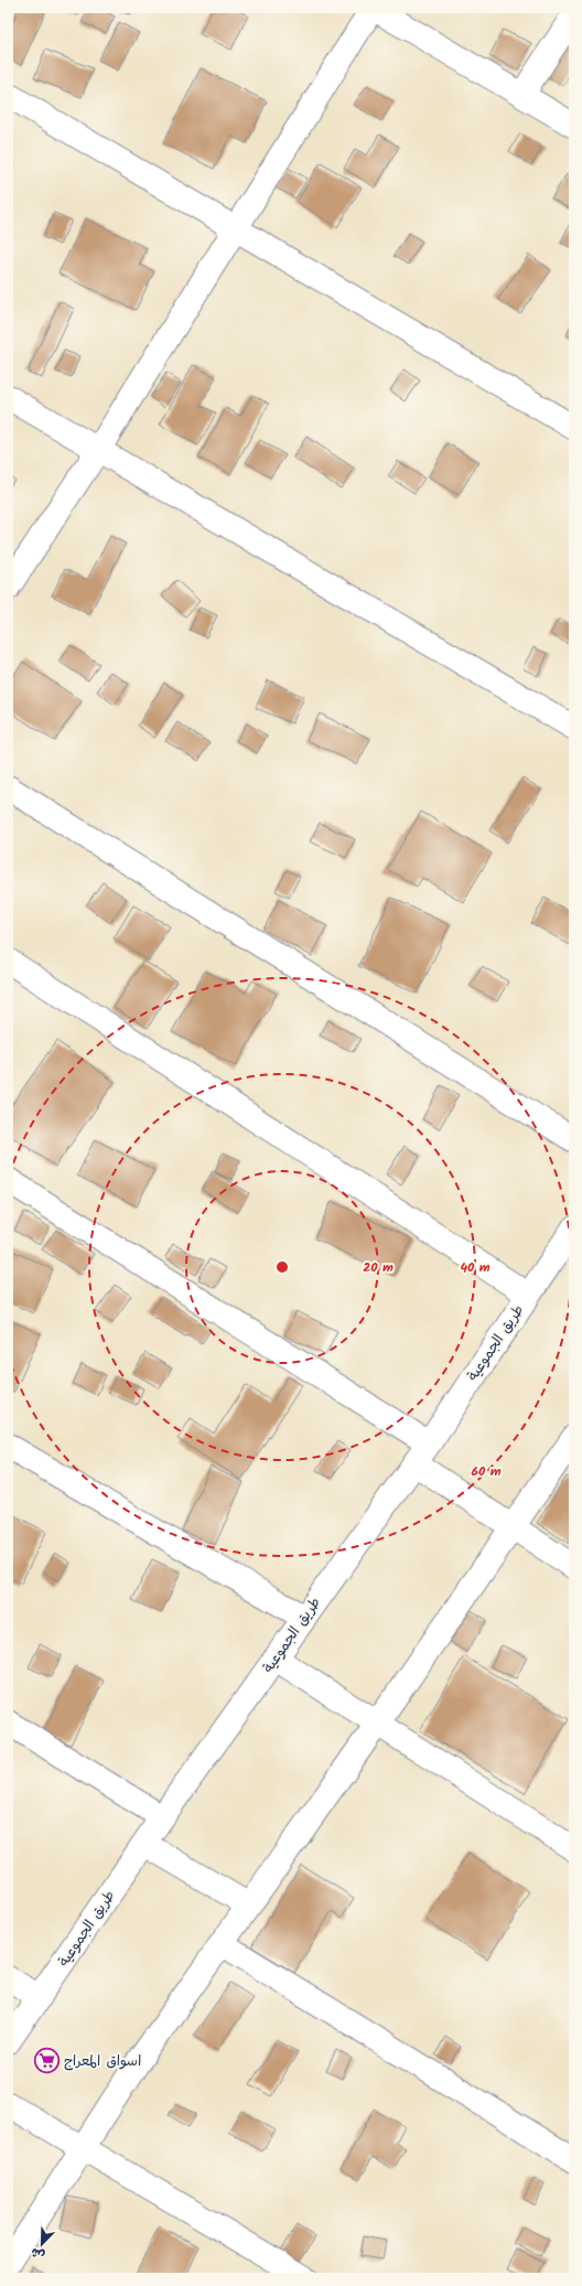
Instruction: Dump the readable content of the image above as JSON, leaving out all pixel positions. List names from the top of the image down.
{
  "streets": {
    "street": ["طريق الجموعية"]
  },
  "places": {
    "supermarket": ["اسواق المعراج"]
  },
  "north": "bottom left",
  "rings": ["20 m", "40 m", "60 m"]
}
